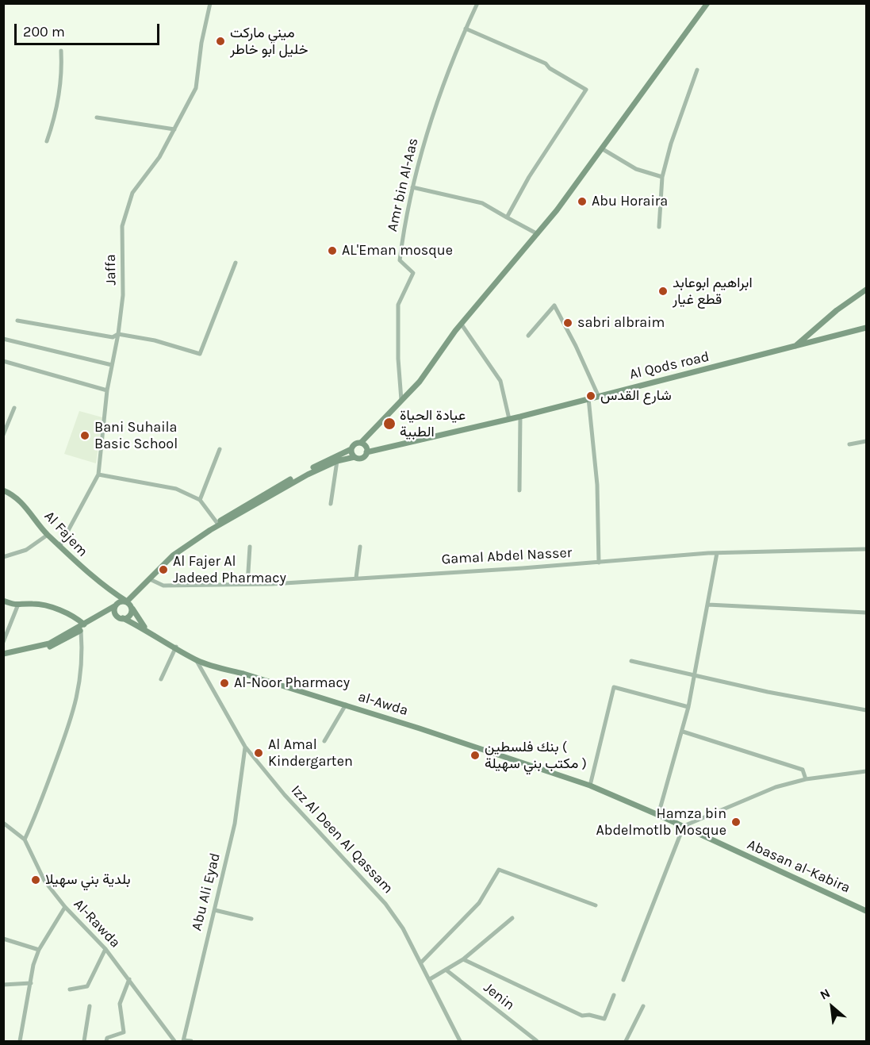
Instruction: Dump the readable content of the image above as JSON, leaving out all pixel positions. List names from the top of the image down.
{
  "streets": {
    "main road": [
      "Al Qods road",
      "Al Fajem",
      "al-Awda",
      "Abasan al-Kabira"
    ],
    "street": [
      "Amr bin Al-Aas",
      "Jaffa",
      "Gamal Abdel Nasser",
      "Izz Al Deen Al Qassam",
      "Abu Ali Eyad",
      "Al-Rawda",
      "Jenin"
    ]
  },
  "crossings": [
    ["Jaffa", "Al Fajem"],
    ["Al Fajem", "al-Awda"],
    ["al-Awda", "Izz Al Deen Al Qassam"],
    ["al-Awda", "Abasan al-Kabira"],
    ["Izz Al Deen Al Qassam", "Abu Ali Eyad"]
  ],
  "places": [
    "ميني ماركت خليل ابو خاطر",
    "Abu Horaira",
    "AL'Eman mosque",
    "ابراهيم ابوعابد قطع غيار",
    "sabri albraim",
    "شارع القدس",
    "عيادة الحياة الطبية",
    "Bani Suhaila Basic School",
    "Al Fajer Al Jadeed Pharmacy",
    "Al-Noor Pharmacy",
    "Al Amal Kindergarten",
    "بنك فلسطين ( مكتب بني سهيلة )",
    "Hamza bin Abdelmotlb Mosque",
    "بلدية بني سهيلا"
  ],
  "scale_bar": "200 m",
  "north": "top left"
}
